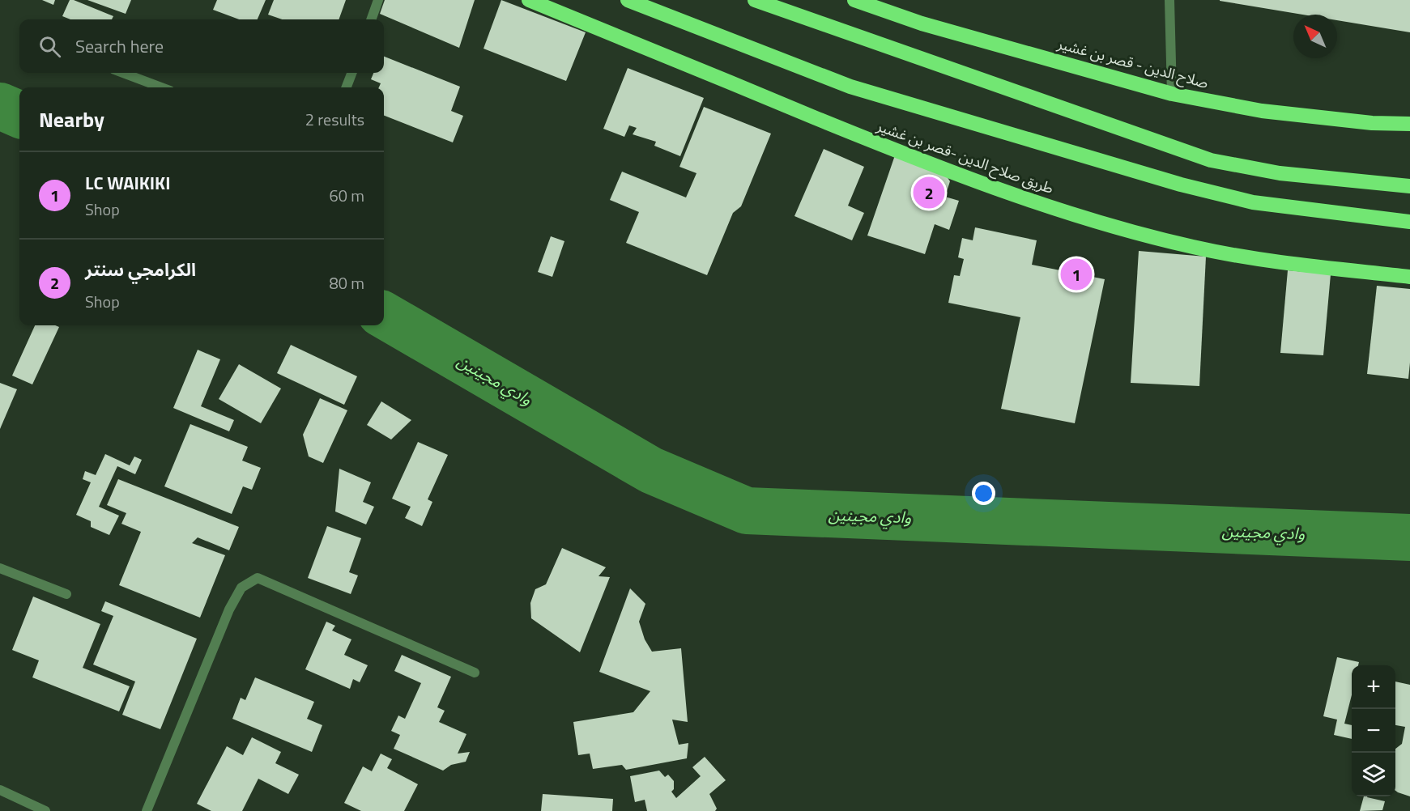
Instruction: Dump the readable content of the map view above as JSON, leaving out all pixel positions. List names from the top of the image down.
{
  "streets": {
    "highway": ["صلاح الدين - قصر بن غشير", "طريق صلاح الدين -قصر بن غشير"]
  },
  "water": ["وادي مجينين"],
  "north": "top left",
  "page": {
    "search": "Search here",
    "heading": ["Nearby", "2 results"],
    "list": [
      {
        "mark": "1",
        "name": "LC WAIKIKI",
        "note": "Shop",
        "value": "60 m"
      },
      {
        "mark": "2",
        "name": "الكرامجي سنتر",
        "note": "Shop",
        "value": "80 m"
      }
    ],
    "pins": ["2", "1"],
    "map_buttons": ["+", "−"]
  }
}
